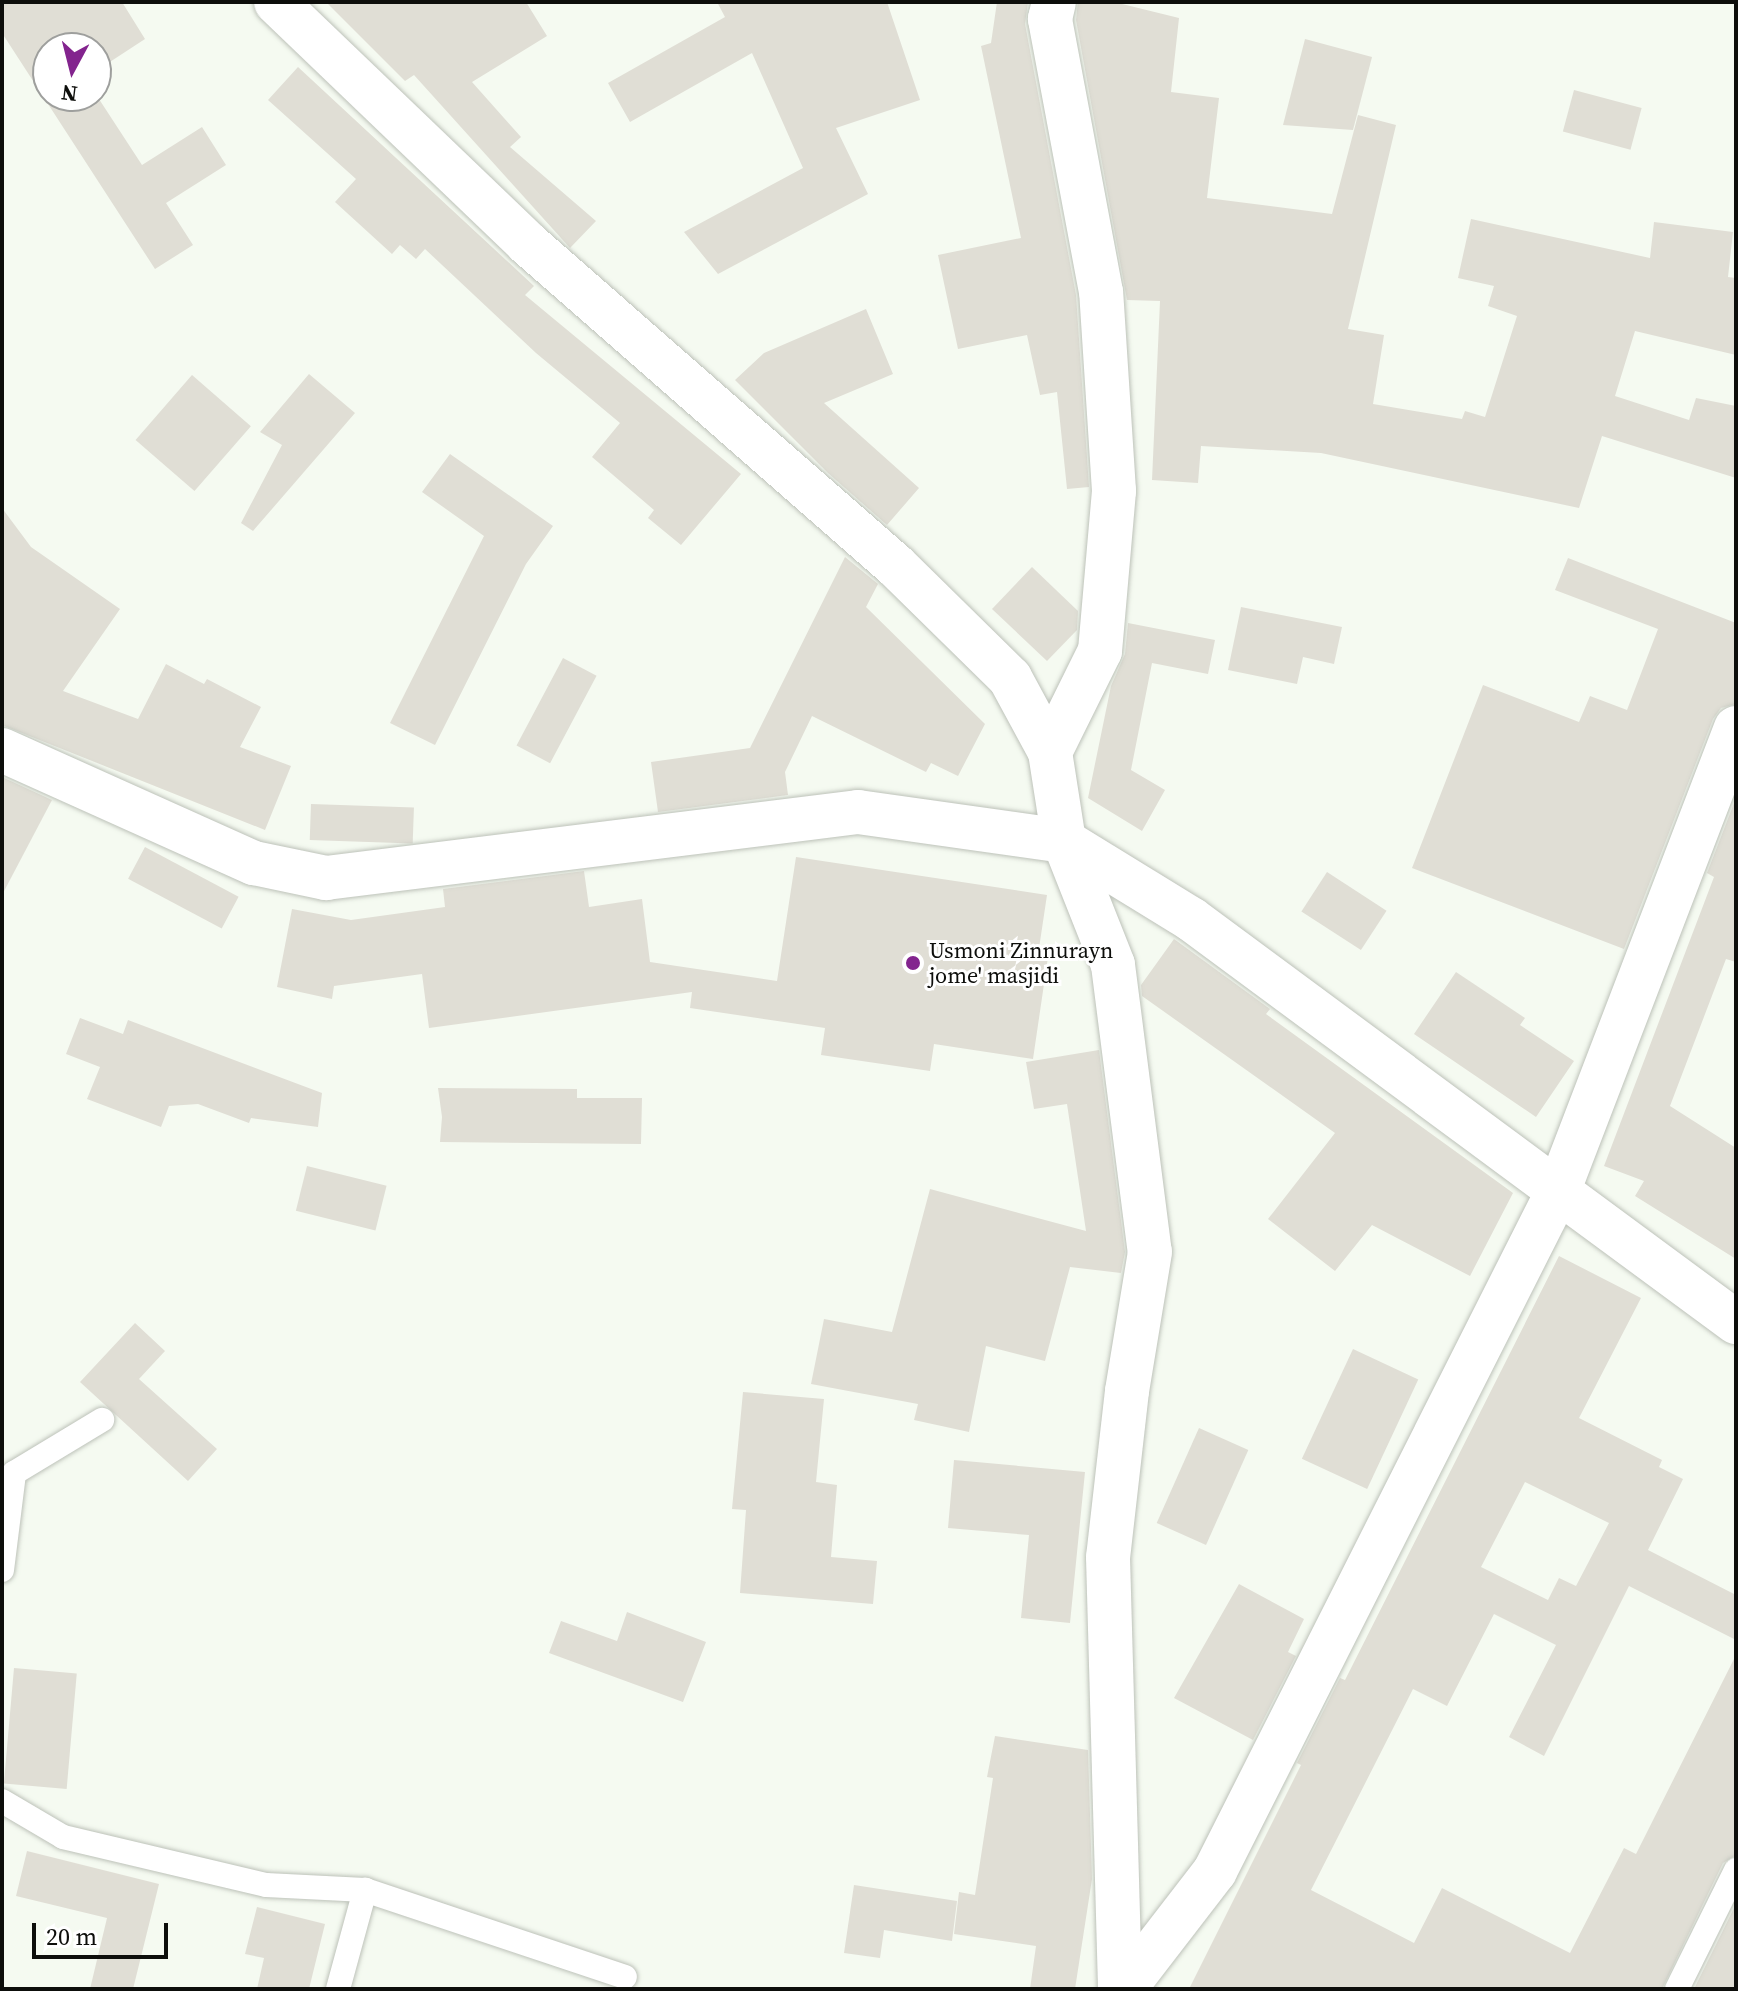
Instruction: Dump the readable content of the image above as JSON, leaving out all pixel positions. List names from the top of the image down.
{
  "places": ["Usmoni Zinnurayn jome' masjidi"],
  "scale_bar": "20 m",
  "north": "bottom"
}
